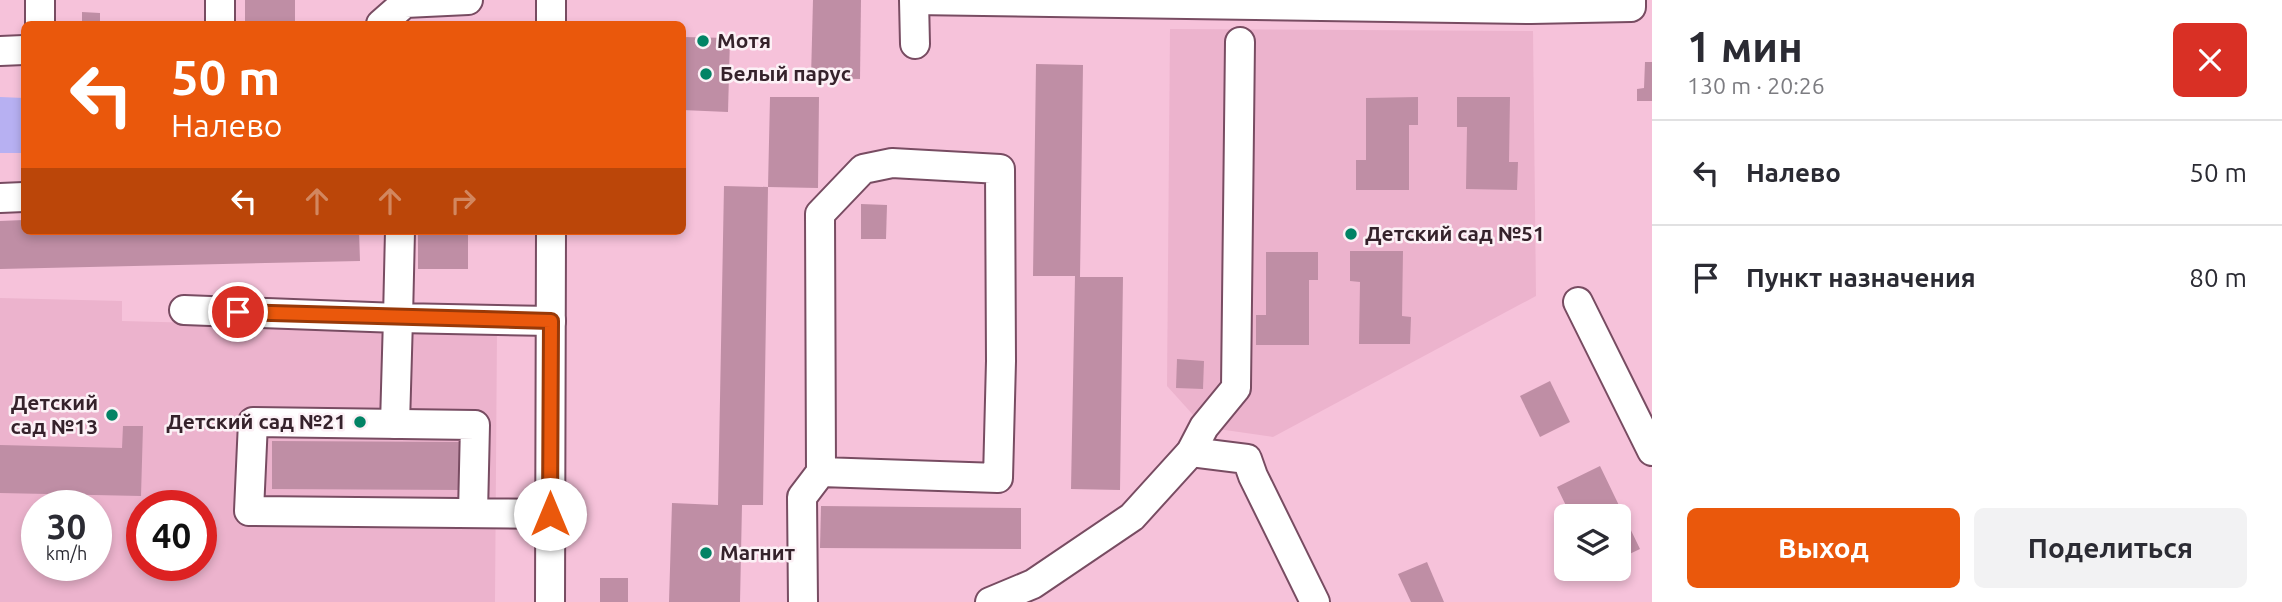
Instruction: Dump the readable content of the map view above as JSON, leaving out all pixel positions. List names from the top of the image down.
{
  "places": [
    "Мотя",
    "Белый парус",
    "Детский сад №51",
    "Детский сад №13",
    "Детский сад №21",
    "Магнит"
  ],
  "page": {
    "heading": ["1 мин", "130 m · 20:26"],
    "turn": ["50 m", "Налево"],
    "list": [
      {
        "name": "Налево",
        "value": "50 m"
      },
      {
        "name": "Пункт назначения",
        "value": "80 m"
      }
    ],
    "speed": "30 km/h",
    "limit": "40",
    "buttons": ["Выход", "Поделиться"]
  }
}
